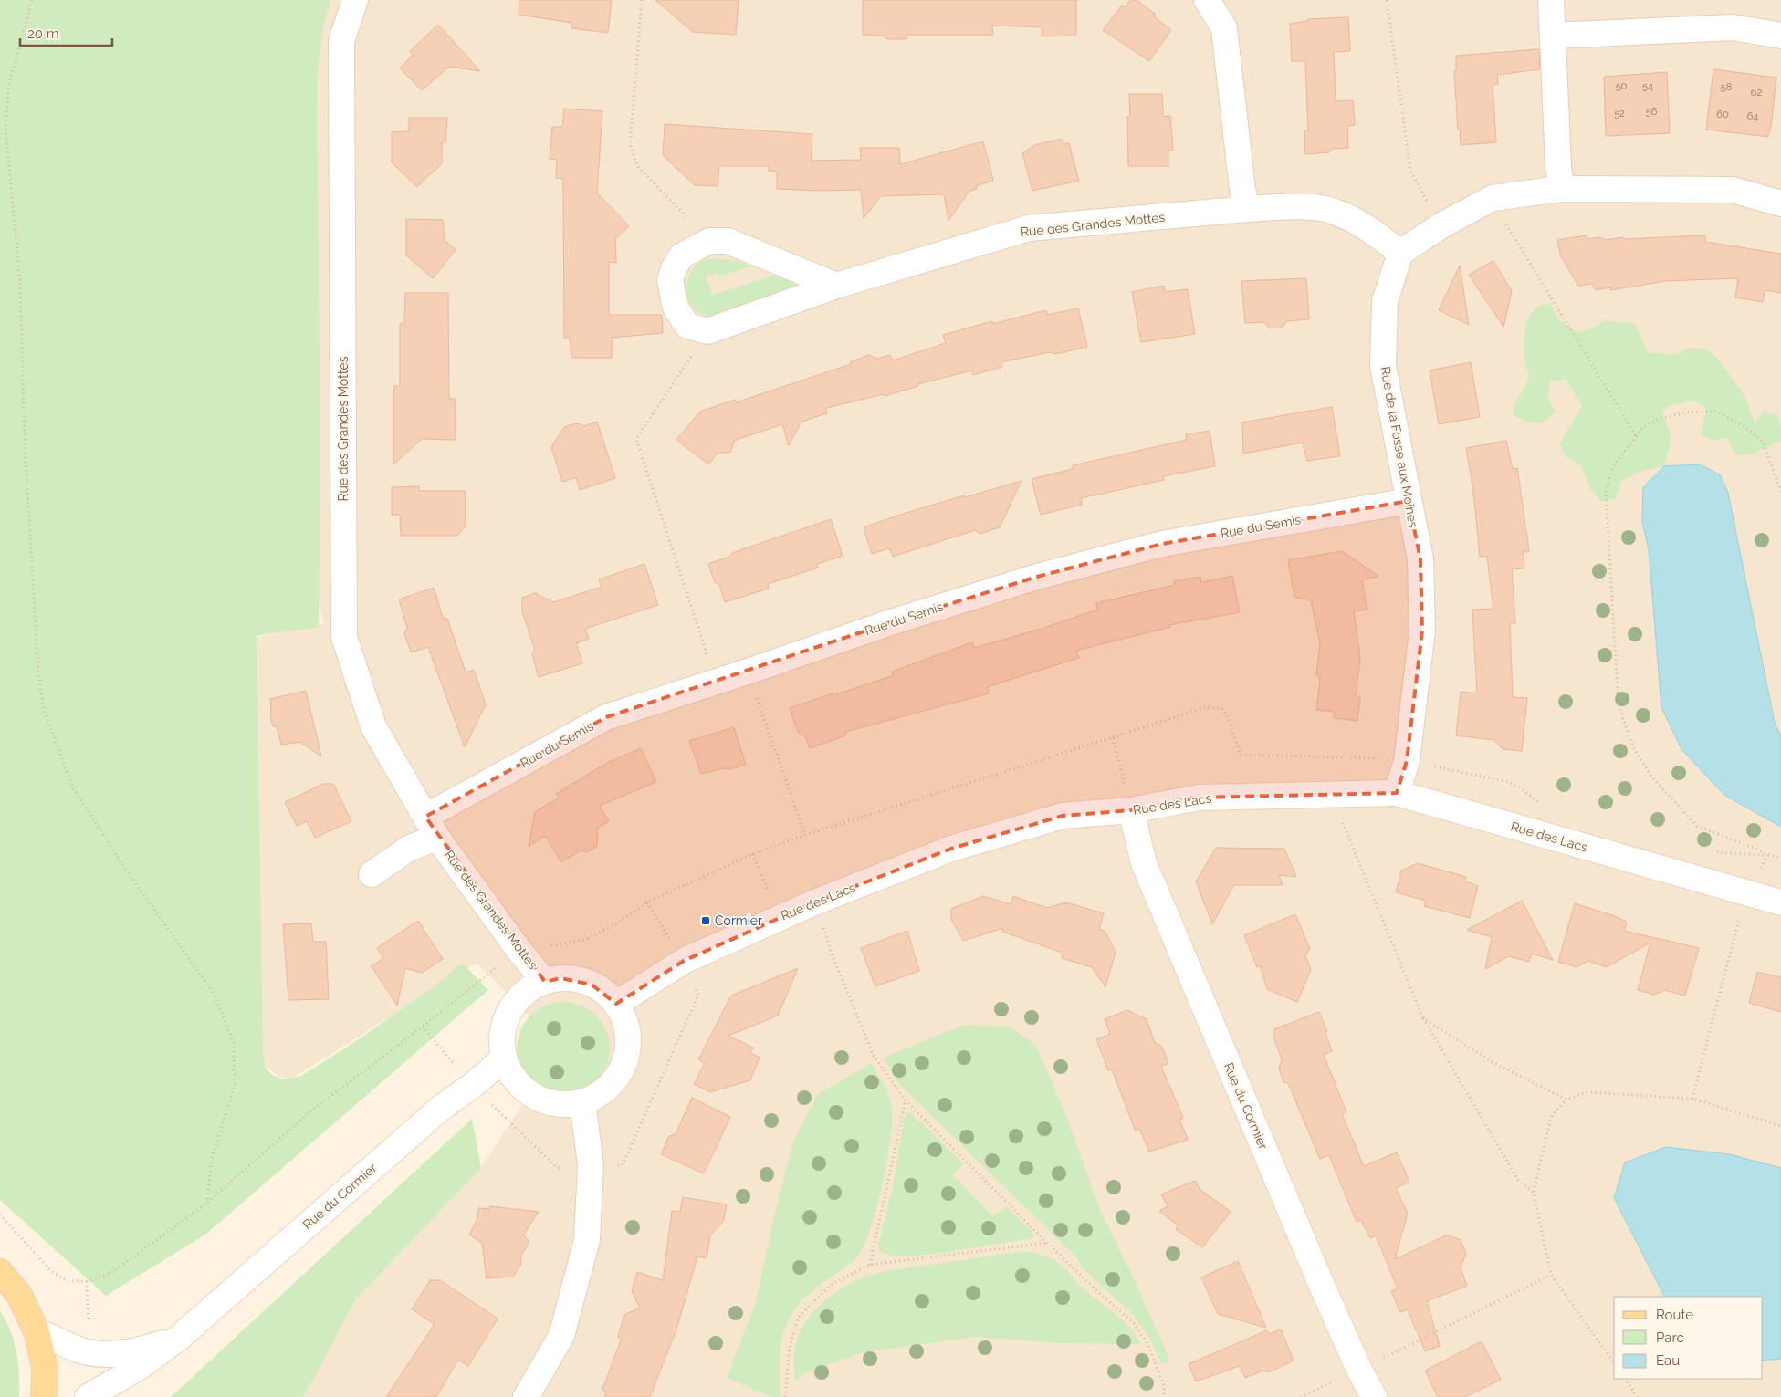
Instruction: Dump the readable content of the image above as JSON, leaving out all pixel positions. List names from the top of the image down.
{
  "streets": {
    "street": [
      "Rue des Grandes Mottes",
      "Rue de la Fosse aux Moines",
      "Rue du Semis",
      "Rue des Lacs",
      "Rue du Cormier"
    ]
  },
  "crossings": [
    ["Rue des Grandes Mottes", "Rue de la Fosse aux Moines"],
    ["Rue des Grandes Mottes", "Rue du Semis"],
    ["Rue des Grandes Mottes", "Rue des Lacs"],
    ["Rue des Grandes Mottes", "Rue du Cormier"],
    ["Rue de la Fosse aux Moines", "Rue du Semis"],
    ["Rue de la Fosse aux Moines", "Rue des Lacs"],
    ["Rue des Lacs", "Rue du Cormier"]
  ],
  "places": {
    "transit": ["Cormier"]
  },
  "house_numbers": [
    "50",
    "54",
    "58",
    "62",
    "56",
    "52",
    "60",
    "64"
  ],
  "legend": ["Route", "Parc", "Eau"],
  "scale_bar": "20 m"
}
